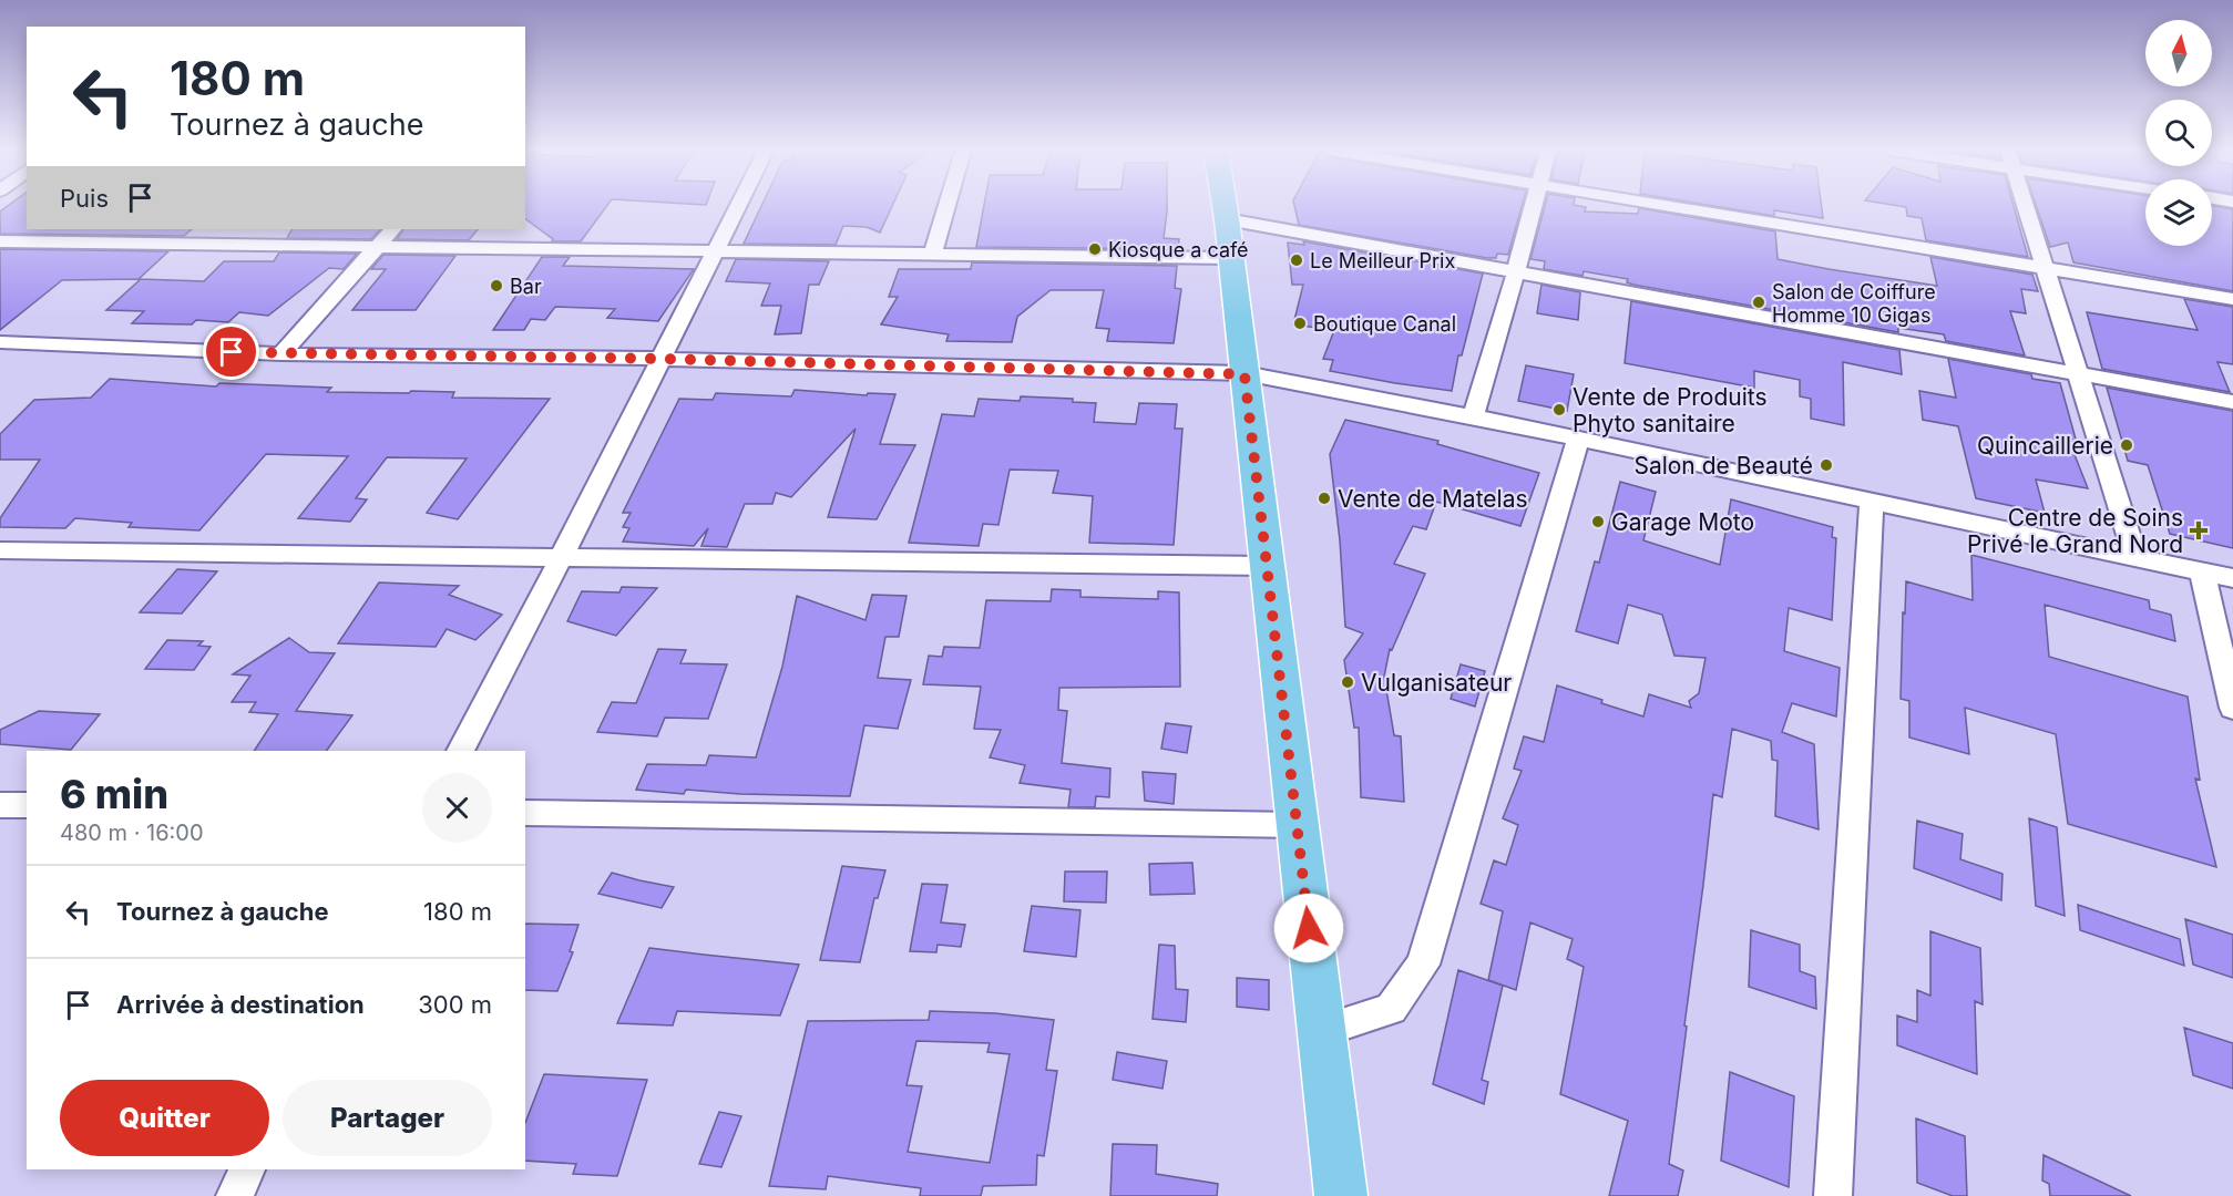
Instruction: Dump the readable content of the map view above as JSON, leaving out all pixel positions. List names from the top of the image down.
{
  "places": {
    "other": [
      "Kiosque a café",
      "Le Meilleur Prix",
      "Bar",
      "Salon de Coiffure Homme 10 Gigas",
      "Boutique Canal",
      "Vente de Produits Phyto sanitaire",
      "Quincaillerie",
      "Salon de Beauté",
      "Vente de Matelas",
      "Garage Moto",
      "Vulganisateur"
    ],
    "health": ["Centre de Soins Privé le Grand Nord"]
  },
  "north": "top",
  "page": {
    "turn": ["180 m", "Tournez à gauche"],
    "then": "Puis",
    "heading": ["6 min", "480 m · 16:00"],
    "list": [
      {
        "name": "Tournez à gauche",
        "value": "180 m"
      },
      {
        "name": "Arrivée à destination",
        "value": "300 m"
      }
    ],
    "buttons": ["Quitter", "Partager"]
  }
}
